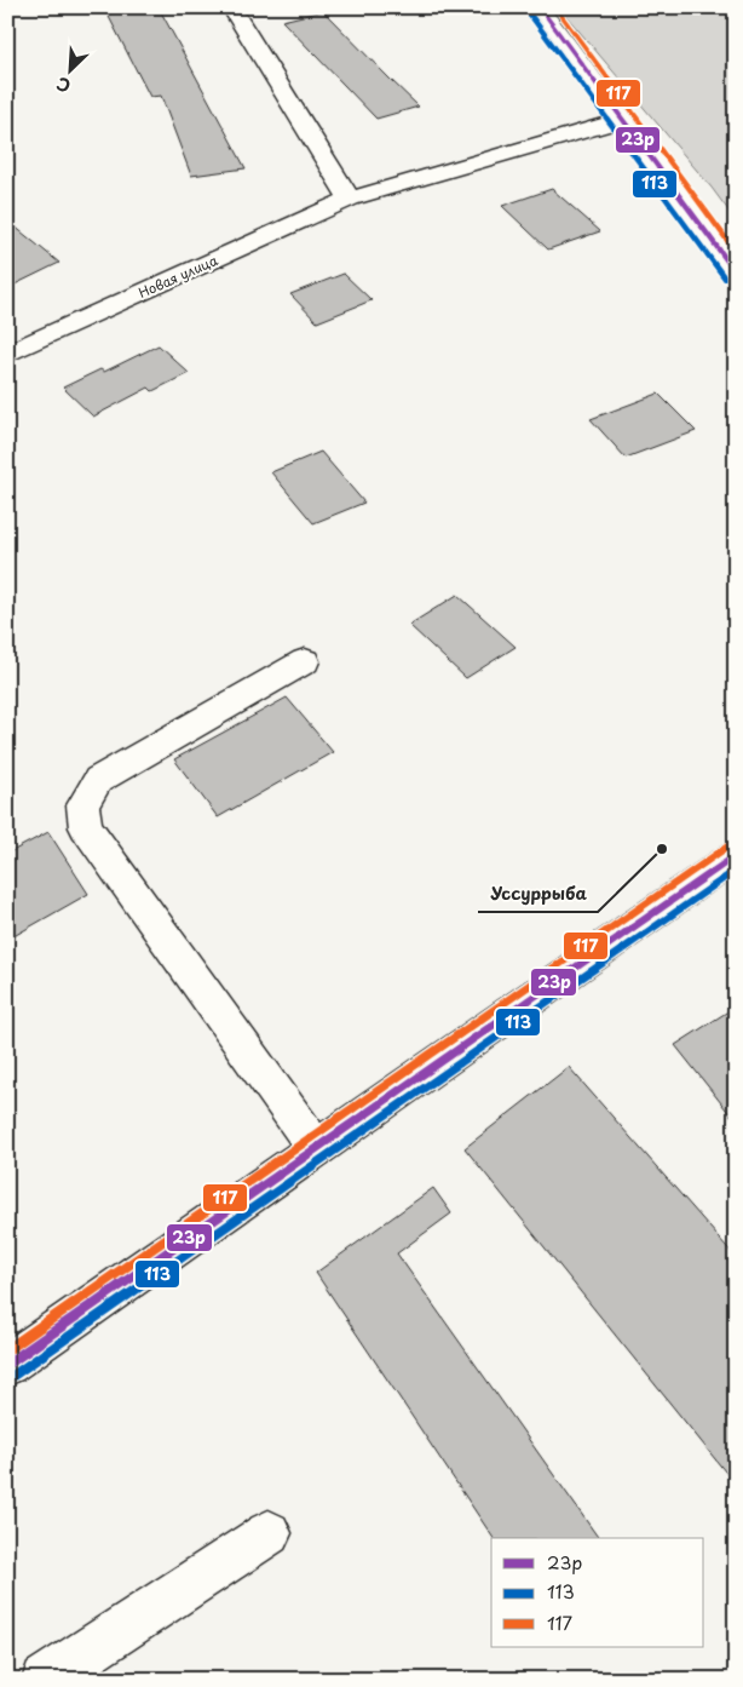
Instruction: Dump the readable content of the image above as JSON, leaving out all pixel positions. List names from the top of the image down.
{
  "streets": {
    "main road": ["Новая улица"]
  },
  "places": ["Уссуррыба"],
  "lines": ["transit line 23р", "transit line 117", "transit line 113"],
  "legend": ["23р", "113", "117"],
  "north": "bottom left"
}
